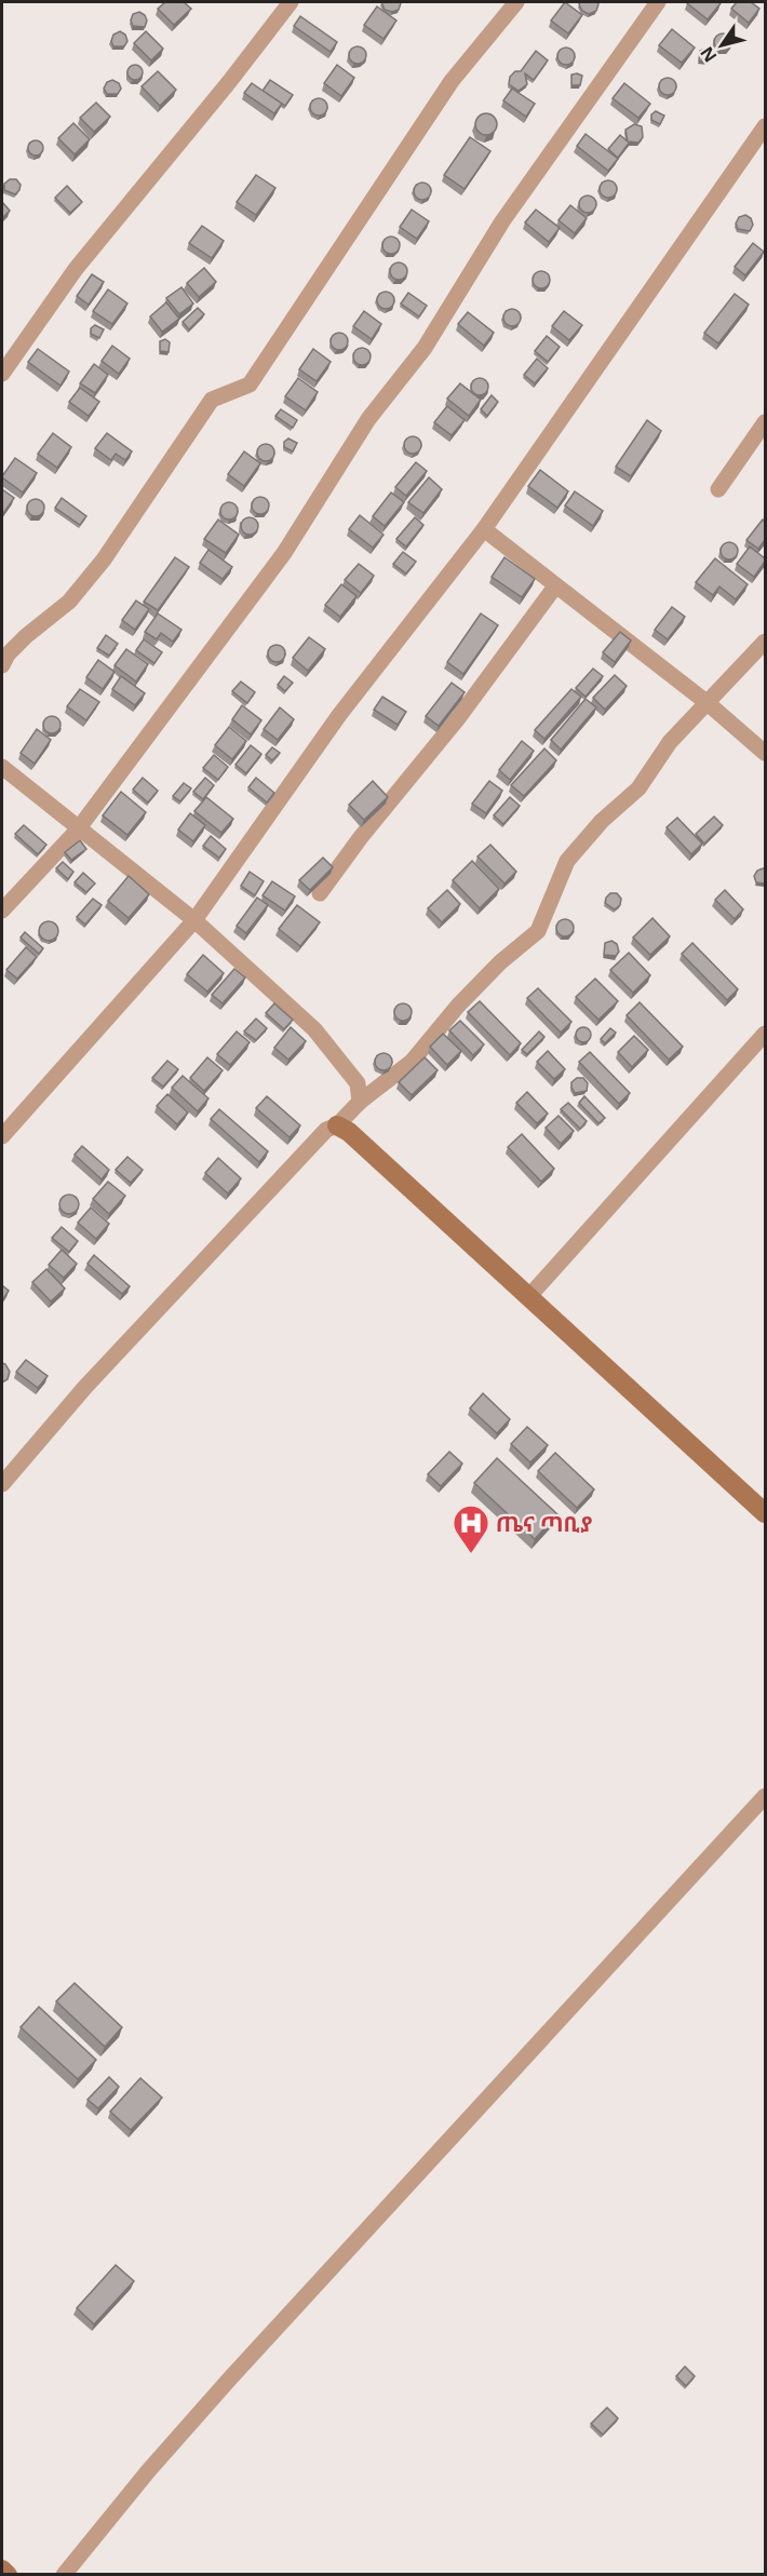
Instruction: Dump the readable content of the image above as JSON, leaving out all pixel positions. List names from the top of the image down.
{
  "places": {
    "hospital": ["ጤና ጣቢያ"]
  },
  "north": "bottom left"
}
